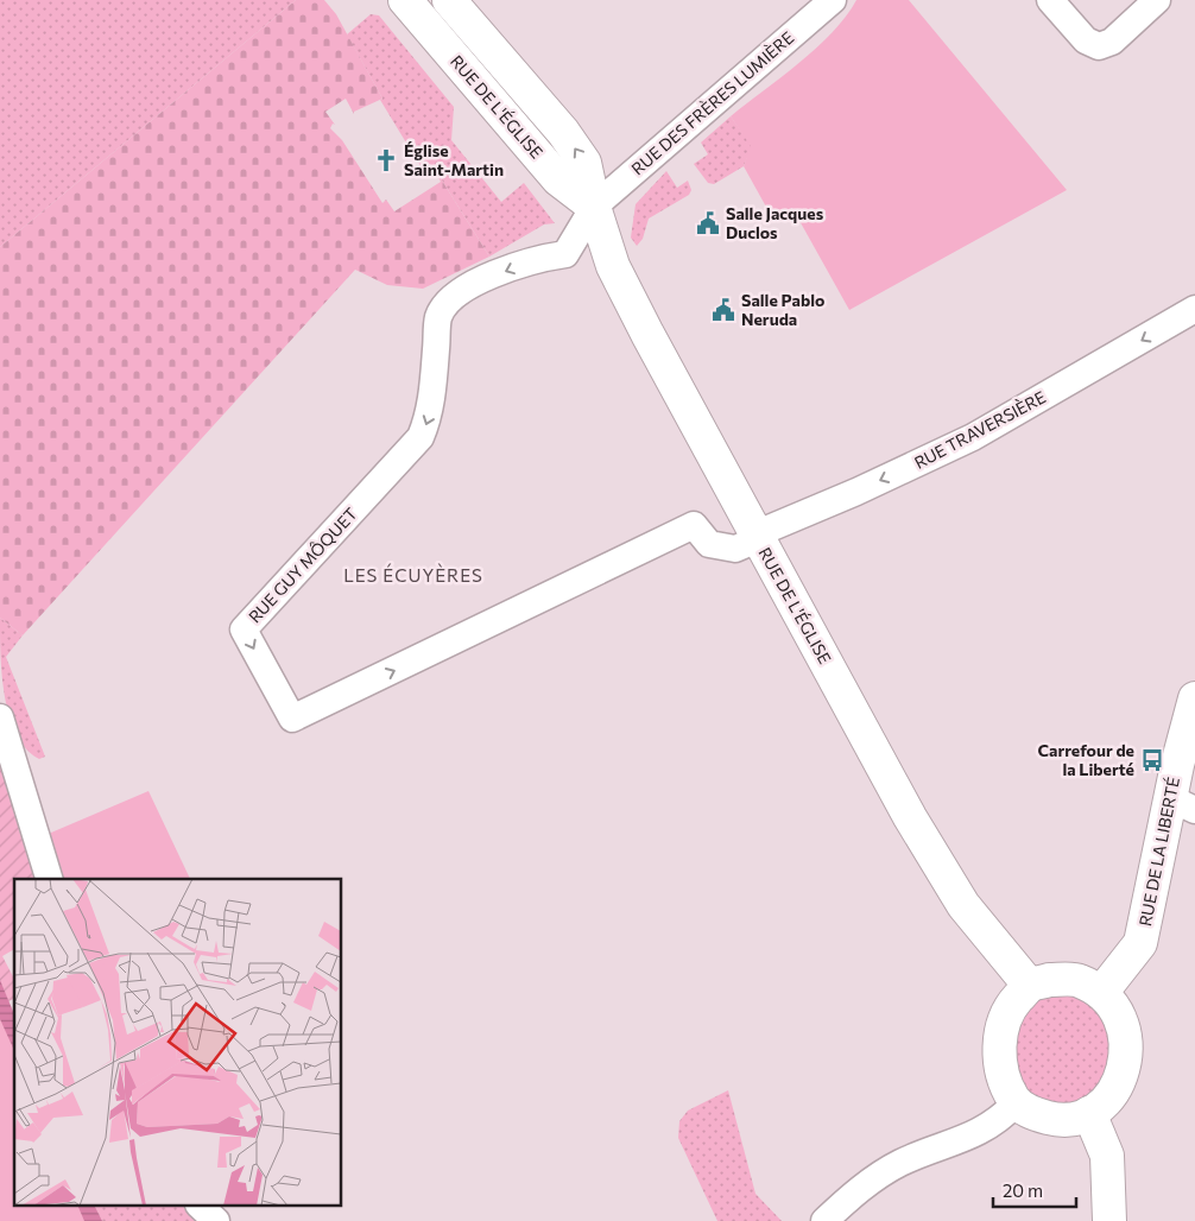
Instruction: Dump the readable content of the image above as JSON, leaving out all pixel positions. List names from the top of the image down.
{
  "streets": {
    "street": [
      "RUE DES FRÈRES LUMIÈRE",
      "RUE DE L'ÉGLISE",
      "RUE TRAVERSIÈRE",
      "RUE GUY MÔQUET",
      "RUE DE LA LIBERTÉ"
    ]
  },
  "crossings": [
    ["RUE DES FRÈRES LUMIÈRE", "RUE DE L'ÉGLISE"],
    ["RUE DES FRÈRES LUMIÈRE", "RUE GUY MÔQUET"],
    ["RUE DE L'ÉGLISE", "RUE TRAVERSIÈRE"],
    ["RUE DE L'ÉGLISE", "RUE GUY MÔQUET"],
    ["RUE DE L'ÉGLISE", "RUE DE LA LIBERTÉ"],
    ["RUE TRAVERSIÈRE", "RUE GUY MÔQUET"]
  ],
  "one_way": ["RUE TRAVERSIÈRE"],
  "districts": ["LES ÉCUYÈRES"],
  "places": {
    "church": ["Église Saint-Martin"],
    "public building": ["Salle Jacques Duclos", "Salle Pablo Neruda"],
    "bus stop": ["Carrefour de la Liberté"]
  },
  "scale_bar": "20 m"
}
